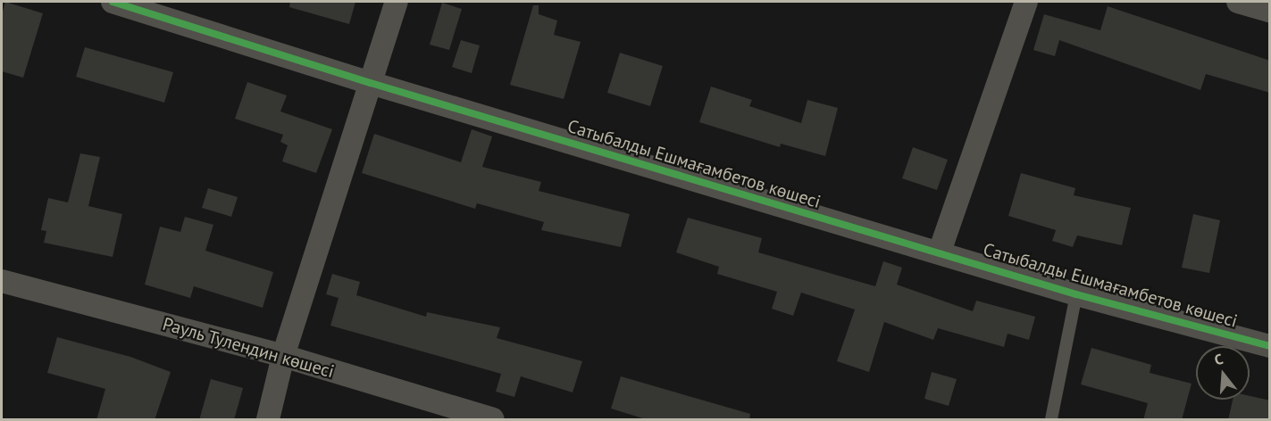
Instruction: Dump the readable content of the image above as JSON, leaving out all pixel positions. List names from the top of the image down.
{
  "streets": {
    "street": ["Сатыбалды Ешмағамбетов көшесі", "Рауль Тулендин көшесі"]
  },
  "north": "top"
}
